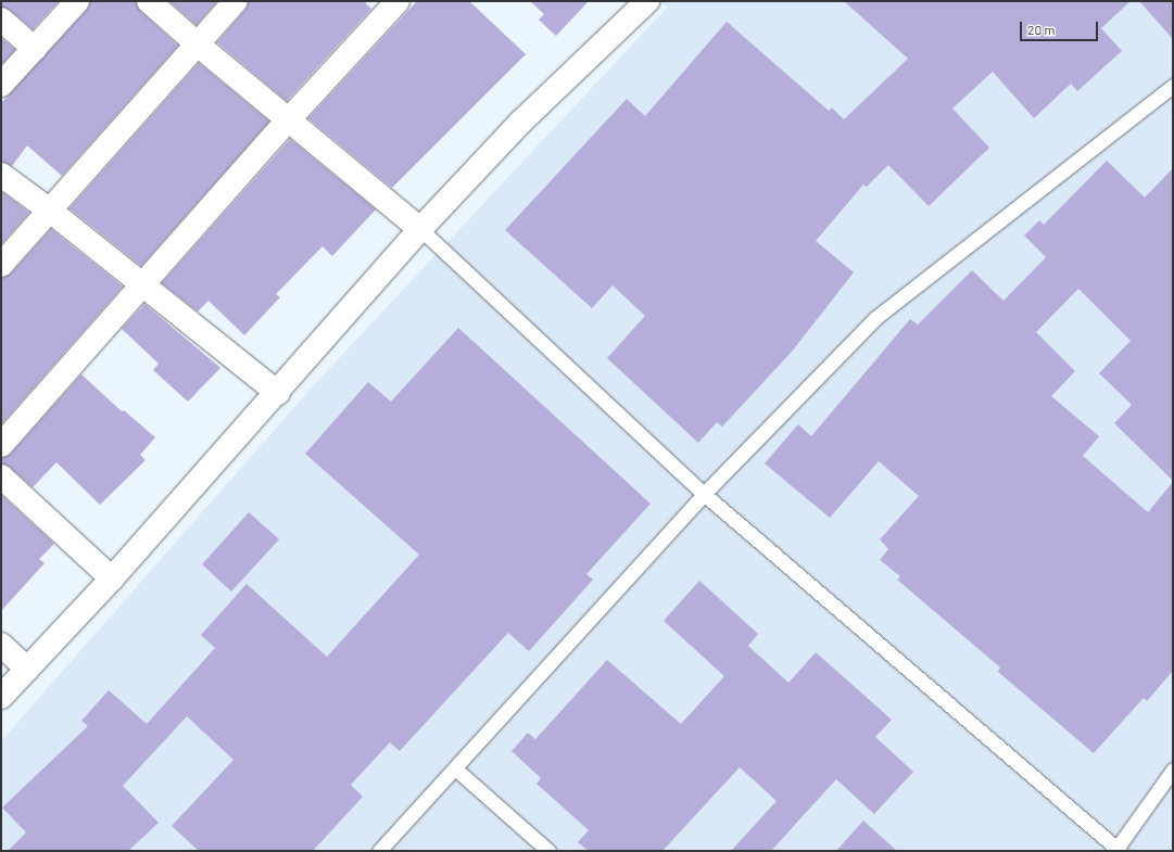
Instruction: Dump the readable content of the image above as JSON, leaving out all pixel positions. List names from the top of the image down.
{
  "scale_bar": "20 m"
}
